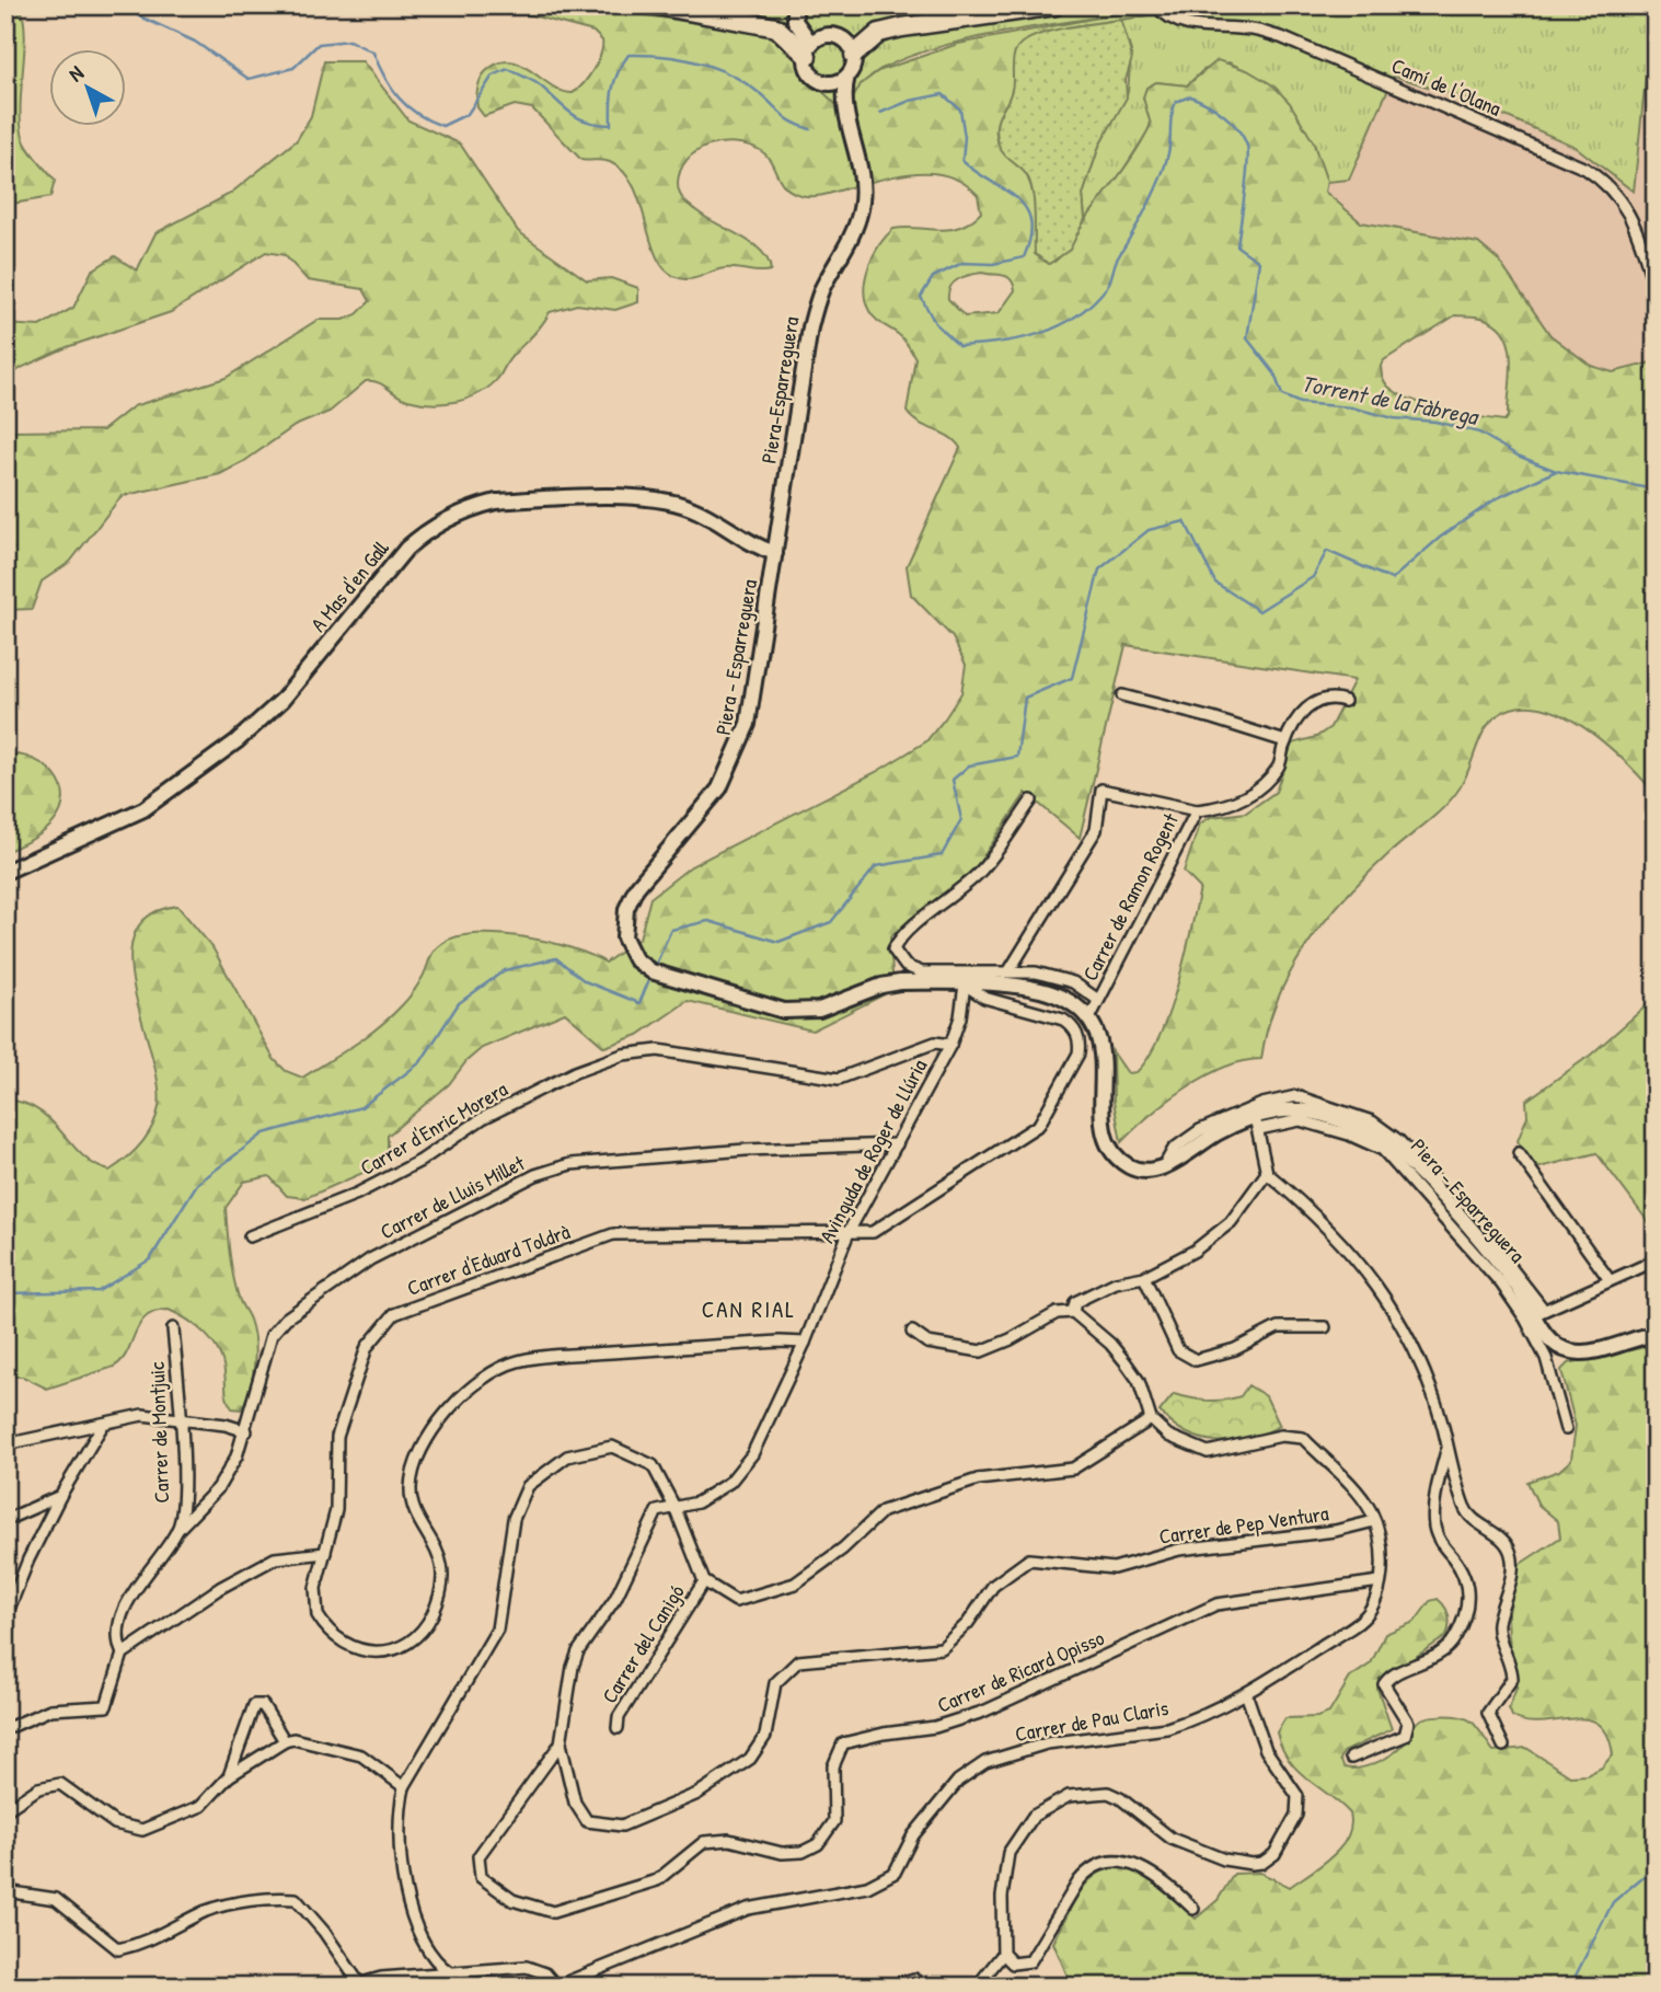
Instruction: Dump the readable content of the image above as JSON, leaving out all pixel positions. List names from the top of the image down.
{
  "streets": {
    "main road": ["Piera-Esparreguera", "A Mas d'en Gall", "Piera - Esparreguera"],
    "street": [
      "Camí de l'Olana",
      "Carrer de Ramon Rogent",
      "Carrer d'Enric Morera",
      "Avinguda de Roger de Llúria",
      "Carrer de Lluis Millet",
      "Carrer d'Eduard Toldrà",
      "Carrer de Montjuic",
      "Carrer de Pep Ventura",
      "Carrer del Canigó",
      "Carrer de Ricard Opisso",
      "Carrer de Pau Claris"
    ]
  },
  "crossings": [
    ["Piera-Esparreguera", "A Mas d'en Gall"],
    ["Piera-Esparreguera", "Piera - Esparreguera"],
    ["A Mas d'en Gall", "Piera - Esparreguera"],
    ["Piera - Esparreguera", "Carrer de Ramon Rogent"],
    ["Piera - Esparreguera", "Avinguda de Roger de Llúria"],
    ["Piera - Esparreguera", "Carrer d'Eduard Toldrà"],
    ["Carrer d'Enric Morera", "Avinguda de Roger de Llúria"],
    ["Avinguda de Roger de Llúria", "Carrer de Lluis Millet"],
    ["Avinguda de Roger de Llúria", "Carrer d'Eduard Toldrà"],
    ["Avinguda de Roger de Llúria", "Carrer de Pep Ventura"],
    ["Carrer de Lluis Millet", "Carrer de Montjuic"],
    ["Carrer de Pep Ventura", "Carrer de Ricard Opisso"],
    ["Carrer de Ricard Opisso", "Carrer de Pau Claris"]
  ],
  "districts": ["CAN RIAL"],
  "water": ["Torrent de la Fàbrega"],
  "north": "top left"
}
